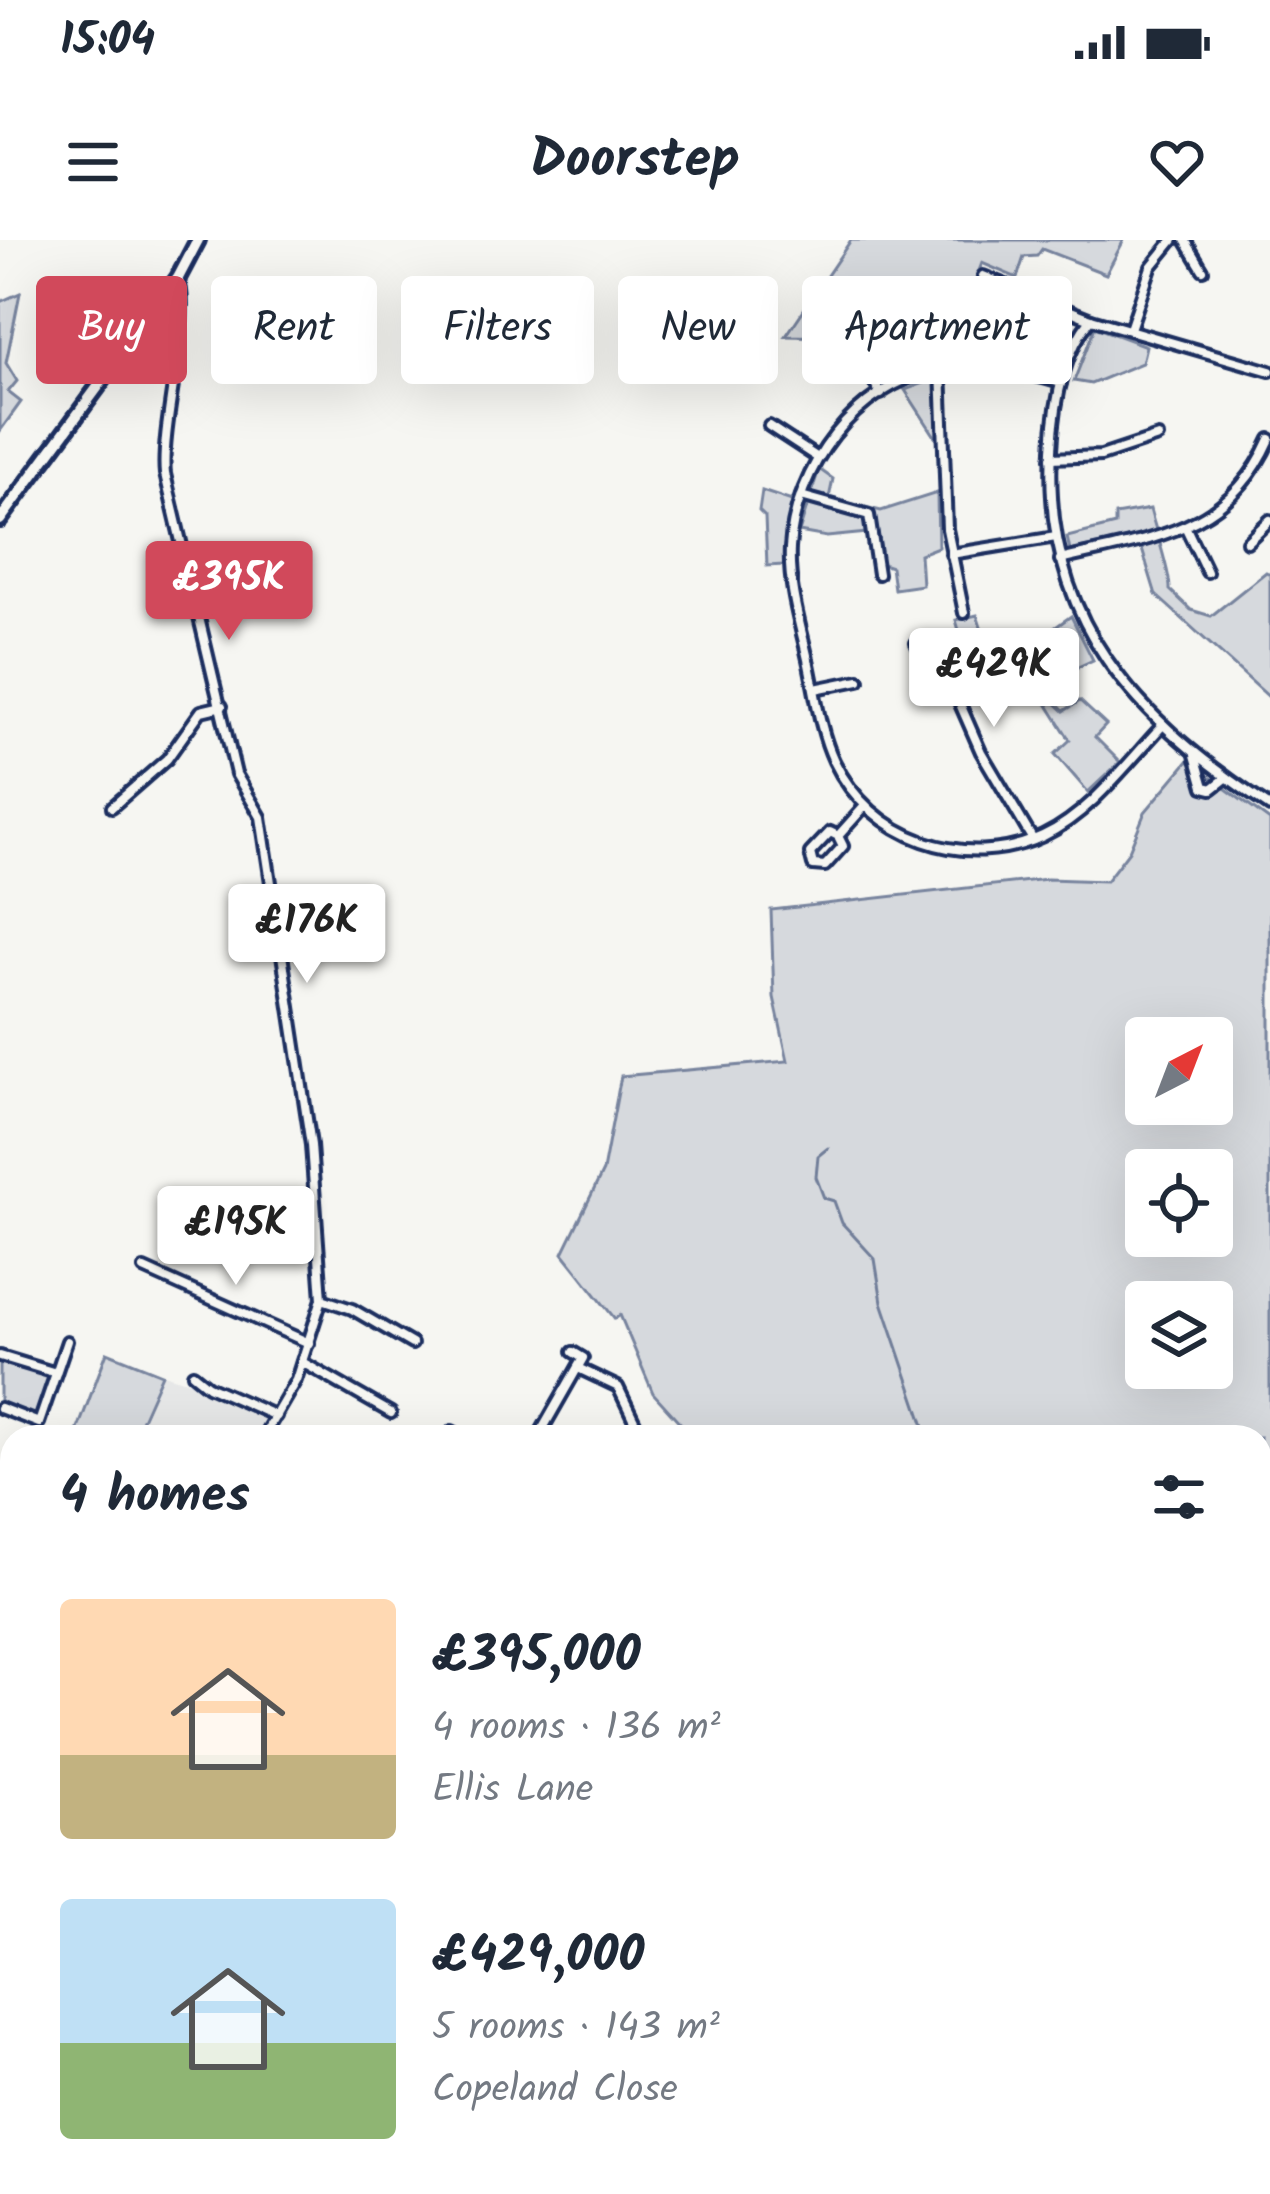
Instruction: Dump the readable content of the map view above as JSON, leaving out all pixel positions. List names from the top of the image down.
{
  "north": "top right",
  "page": {
    "status": "15:04",
    "header": "Doorstep",
    "chip": [
      "Buy",
      "Rent",
      "Filters",
      "New",
      "Apartment"
    ],
    "price": [
      "£395K",
      "£429K",
      "£176K",
      "£195K"
    ],
    "heading": "4 homes",
    "list": [
      {
        "name": "£395,000",
        "note": "4 rooms · 136 m² · Ellis Lane"
      },
      {
        "name": "£429,000",
        "note": "5 rooms · 143 m² · Copeland Close"
      }
    ]
  }
}
